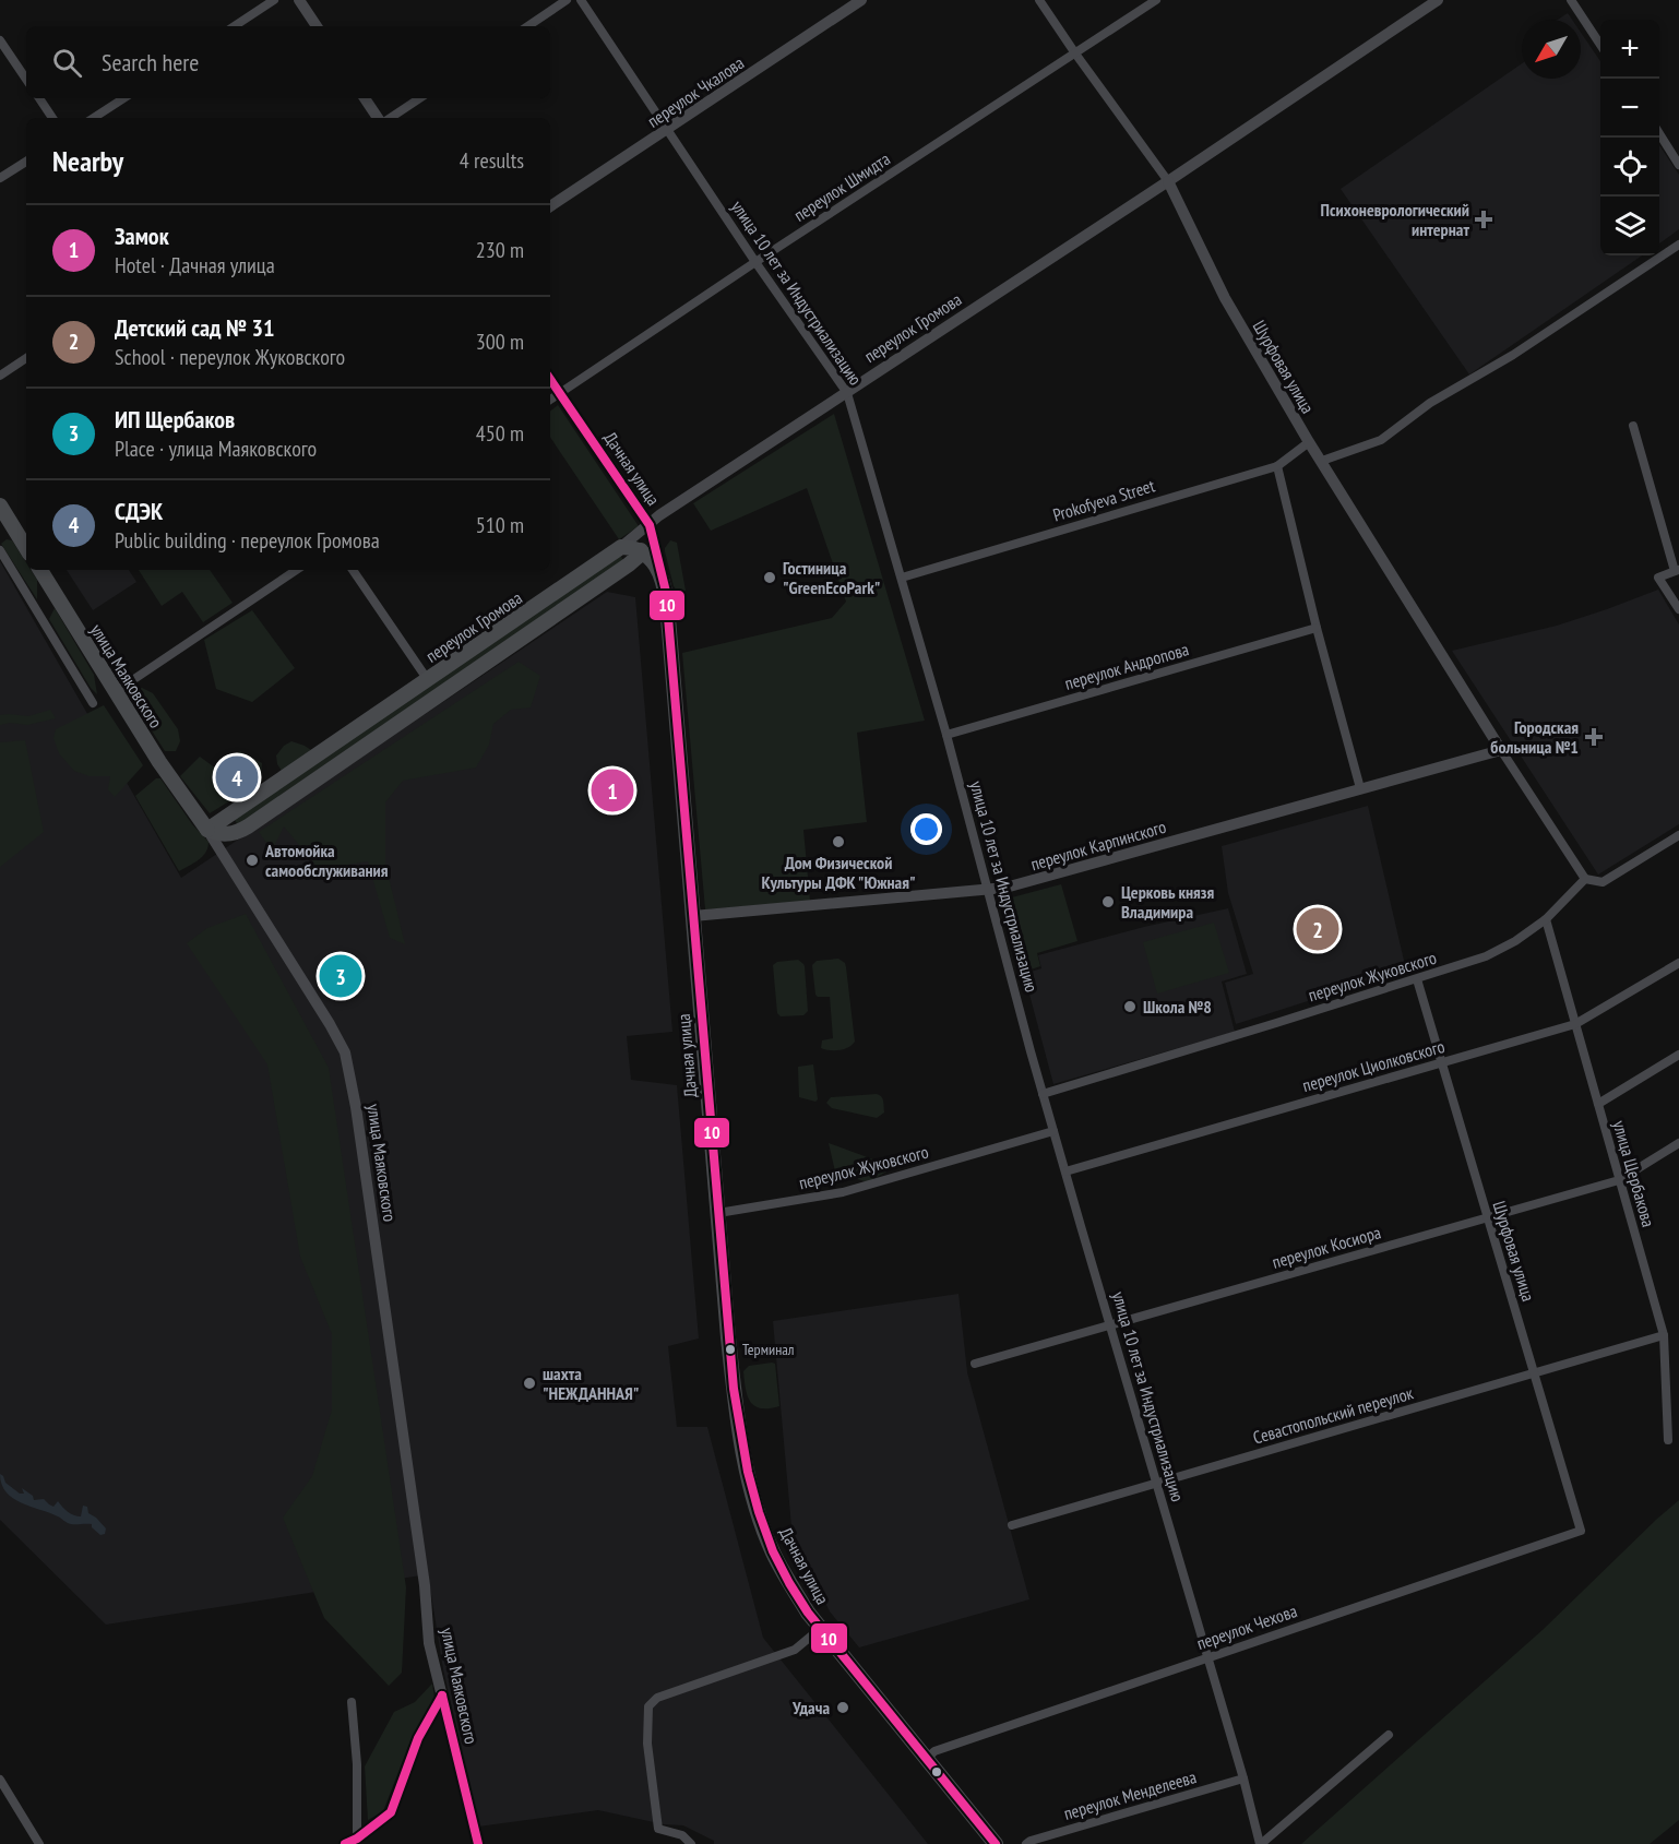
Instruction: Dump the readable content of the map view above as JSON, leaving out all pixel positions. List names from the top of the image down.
{
  "streets": {
    "main road": ["переулок Громова", "Дачная улица", "улица Маяковского"],
    "street": [
      "переулок Чкалова",
      "переулок Шмидта",
      "улица 10 лет за Индустриализацию",
      "Шурфовая улица",
      "Prokofyeva Street",
      "переулок Андропова",
      "переулок Карпинского",
      "переулок Жуковского",
      "переулок Циолковского",
      "улица Щербакова",
      "переулок Косиора",
      "Севастопольский переулок",
      "переулок Чехова",
      "переулок Менделеева"
    ]
  },
  "crossings": [
    ["переулок Чкалова", "улица 10 лет за Индустриализацию"],
    ["переулок Шмидта", "улица 10 лет за Индустриализацию"],
    ["переулок Шмидта", "Шурфовая улица"],
    ["переулок Шмидта", "Дачная улица"],
    ["улица 10 лет за Индустриализацию", "переулок Громова"],
    ["улица 10 лет за Индустриализацию", "Prokofyeva Street"],
    ["улица 10 лет за Индустриализацию", "переулок Андропова"],
    ["улица 10 лет за Индустриализацию", "переулок Карпинского"],
    ["улица 10 лет за Индустриализацию", "переулок Жуковского"],
    ["улица 10 лет за Индустриализацию", "переулок Циолковского"],
    ["улица 10 лет за Индустриализацию", "переулок Косиора"],
    ["улица 10 лет за Индустриализацию", "Севастопольский переулок"],
    ["улица 10 лет за Индустриализацию", "переулок Чехова"],
    ["улица 10 лет за Индустриализацию", "переулок Менделеева"],
    ["переулок Громова", "Шурфовая улица"],
    ["переулок Громова", "Дачная улица"],
    ["переулок Громова", "улица Маяковского"],
    ["Шурфовая улица", "Prokofyeva Street"],
    ["Шурфовая улица", "переулок Карпинского"],
    ["Шурфовая улица", "переулок Жуковского"],
    ["Шурфовая улица", "переулок Циолковского"],
    ["Шурфовая улица", "переулок Косиора"],
    ["Шурфовая улица", "Севастопольский переулок"],
    ["Шурфовая улица", "переулок Чехова"],
    ["Дачная улица", "переулок Карпинского"],
    ["Дачная улица", "переулок Жуковского"],
    ["Дачная улица", "переулок Чехова"],
    ["переулок Жуковского", "улица Щербакова"],
    ["переулок Циолковского", "улица Щербакова"],
    ["улица Щербакова", "переулок Косиора"],
    ["улица Щербакова", "Севастопольский переулок"]
  ],
  "places": {
    "health": ["Психоневрологический интернат", "Городская больница №1"],
    "other": [
      "Гостиница \"GreenEcoPark\"",
      "Дом Физической Культуры ДФК \"Южная\"",
      "Автомойка самообслуживания",
      "Церковь князя Владимира",
      "Школа №8",
      "Терминал",
      "шахта \"НЕЖДАННАЯ\"",
      "Удача"
    ]
  },
  "lines": ["transit line 10"],
  "north": "bottom left",
  "page": {
    "map_buttons": ["+", "−"],
    "search": "Search here",
    "heading": ["Nearby", "4 results"],
    "list": [
      {
        "mark": "1",
        "name": "Замок",
        "note": "Hotel · Дачная улица",
        "value": "230 m"
      },
      {
        "mark": "2",
        "name": "Детский сад № 31",
        "note": "School · переулок Жуковского",
        "value": "300 m"
      },
      {
        "mark": "3",
        "name": "ИП Щербаков",
        "note": "Place · улица Маяковского",
        "value": "450 m"
      },
      {
        "mark": "4",
        "name": "СДЭК",
        "note": "Public building · переулок Громова",
        "value": "510 m"
      }
    ],
    "pins": [
      "4",
      "1",
      "2",
      "3"
    ]
  }
}
